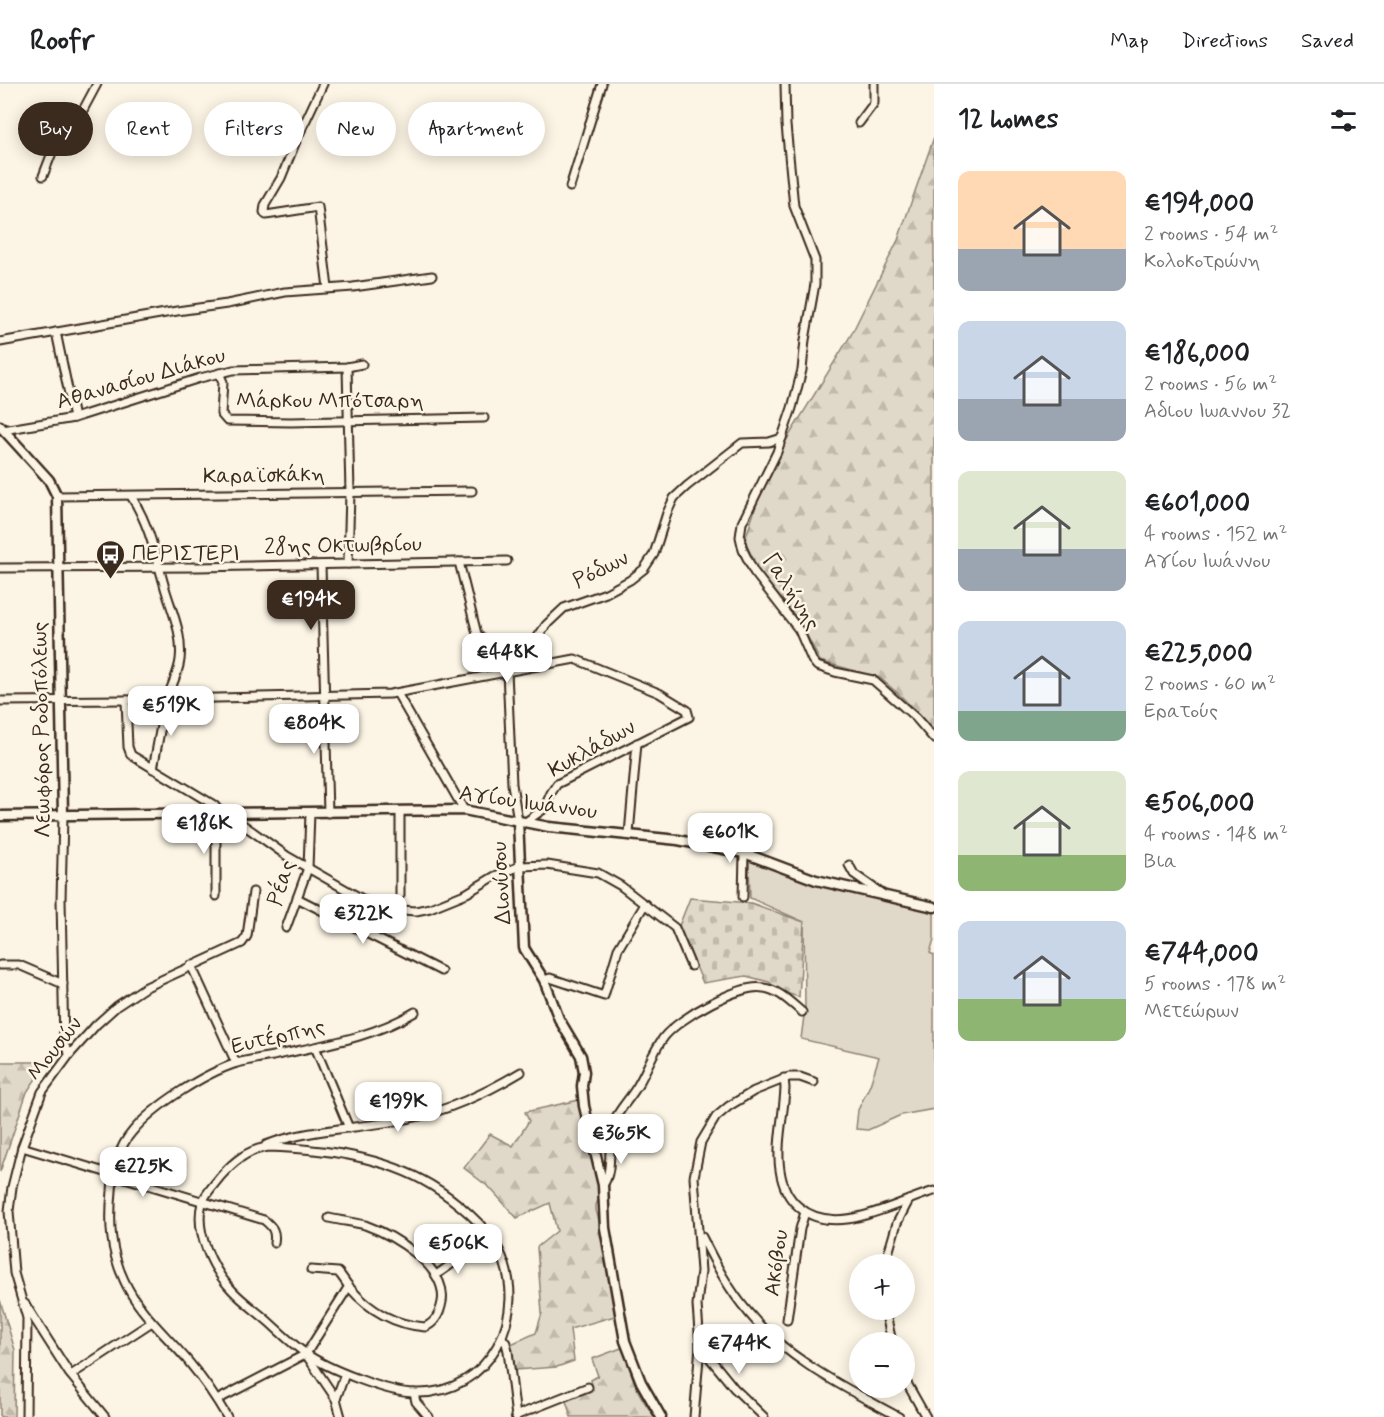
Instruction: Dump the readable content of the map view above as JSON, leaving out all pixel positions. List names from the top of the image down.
{
  "streets": {
    "street": [
      "Αθανασίου Διάκου",
      "Μάρκου Μπότσαρη",
      "Καραϊσκάκη",
      "28ης Οκτωβρίου",
      "Ρόδων",
      "Γαλήνης",
      "Λεωφόρος Ροδοπόλεως",
      "Κυκλάδων",
      "Αγίου Ιωάννου",
      "Ρέας",
      "Διονύσου",
      "Ευτέρπης",
      "Μουσών",
      "Ακόβου"
    ]
  },
  "crossings": [
    ["Αθανασίου Διάκου", "Μάρκου Μπότσαρη"],
    ["Καραϊσκάκη", "Λεωφόρος Ροδοπόλεως"],
    ["28ης Οκτωβρίου", "Λεωφόρος Ροδοπόλεως"],
    ["Ρόδων", "Γαλήνης"],
    ["Ρόδων", "Κυκλάδων"],
    ["Ρόδων", "Διονύσου"],
    ["Λεωφόρος Ροδοπόλεως", "Αγίου Ιωάννου"],
    ["Λεωφόρος Ροδοπόλεως", "Μουσών"],
    ["Κυκλάδων", "Αγίου Ιωάννου"],
    ["Κυκλάδων", "Διονύσου"],
    ["Αγίου Ιωάννου", "Ρέας"],
    ["Αγίου Ιωάννου", "Διονύσου"]
  ],
  "places": {
    "bus stop": ["ΠΕΡΙΣΤΕΡΙ"]
  },
  "page": {
    "header": "Roofr",
    "nav": ["Map", "Directions", "Saved"],
    "heading": "12 homes",
    "chip": [
      "Buy",
      "Rent",
      "Filters",
      "New",
      "Apartment"
    ],
    "list": [
      {
        "name": "€194,000",
        "note": "2 rooms · 54 m² · Κολοκοτρώνη"
      },
      {
        "name": "€186,000",
        "note": "2 rooms · 56 m² · Αδιου Ιωαννου 32"
      },
      {
        "name": "€601,000",
        "note": "4 rooms · 152 m² · Αγίου Ιωάννου"
      },
      {
        "name": "€225,000",
        "note": "2 rooms · 60 m² · Ερατούς"
      },
      {
        "name": "€506,000",
        "note": "4 rooms · 148 m² · Βια"
      },
      {
        "name": "€744,000",
        "note": "5 rooms · 178 m² · Μετεώρων"
      }
    ],
    "price": [
      "€194K",
      "€448K",
      "€519K",
      "€804K",
      "€186K",
      "€601K",
      "€322K",
      "€199K",
      "€365K",
      "€225K",
      "€506K",
      "€744K"
    ],
    "map_buttons": ["+", "−"]
  }
}
